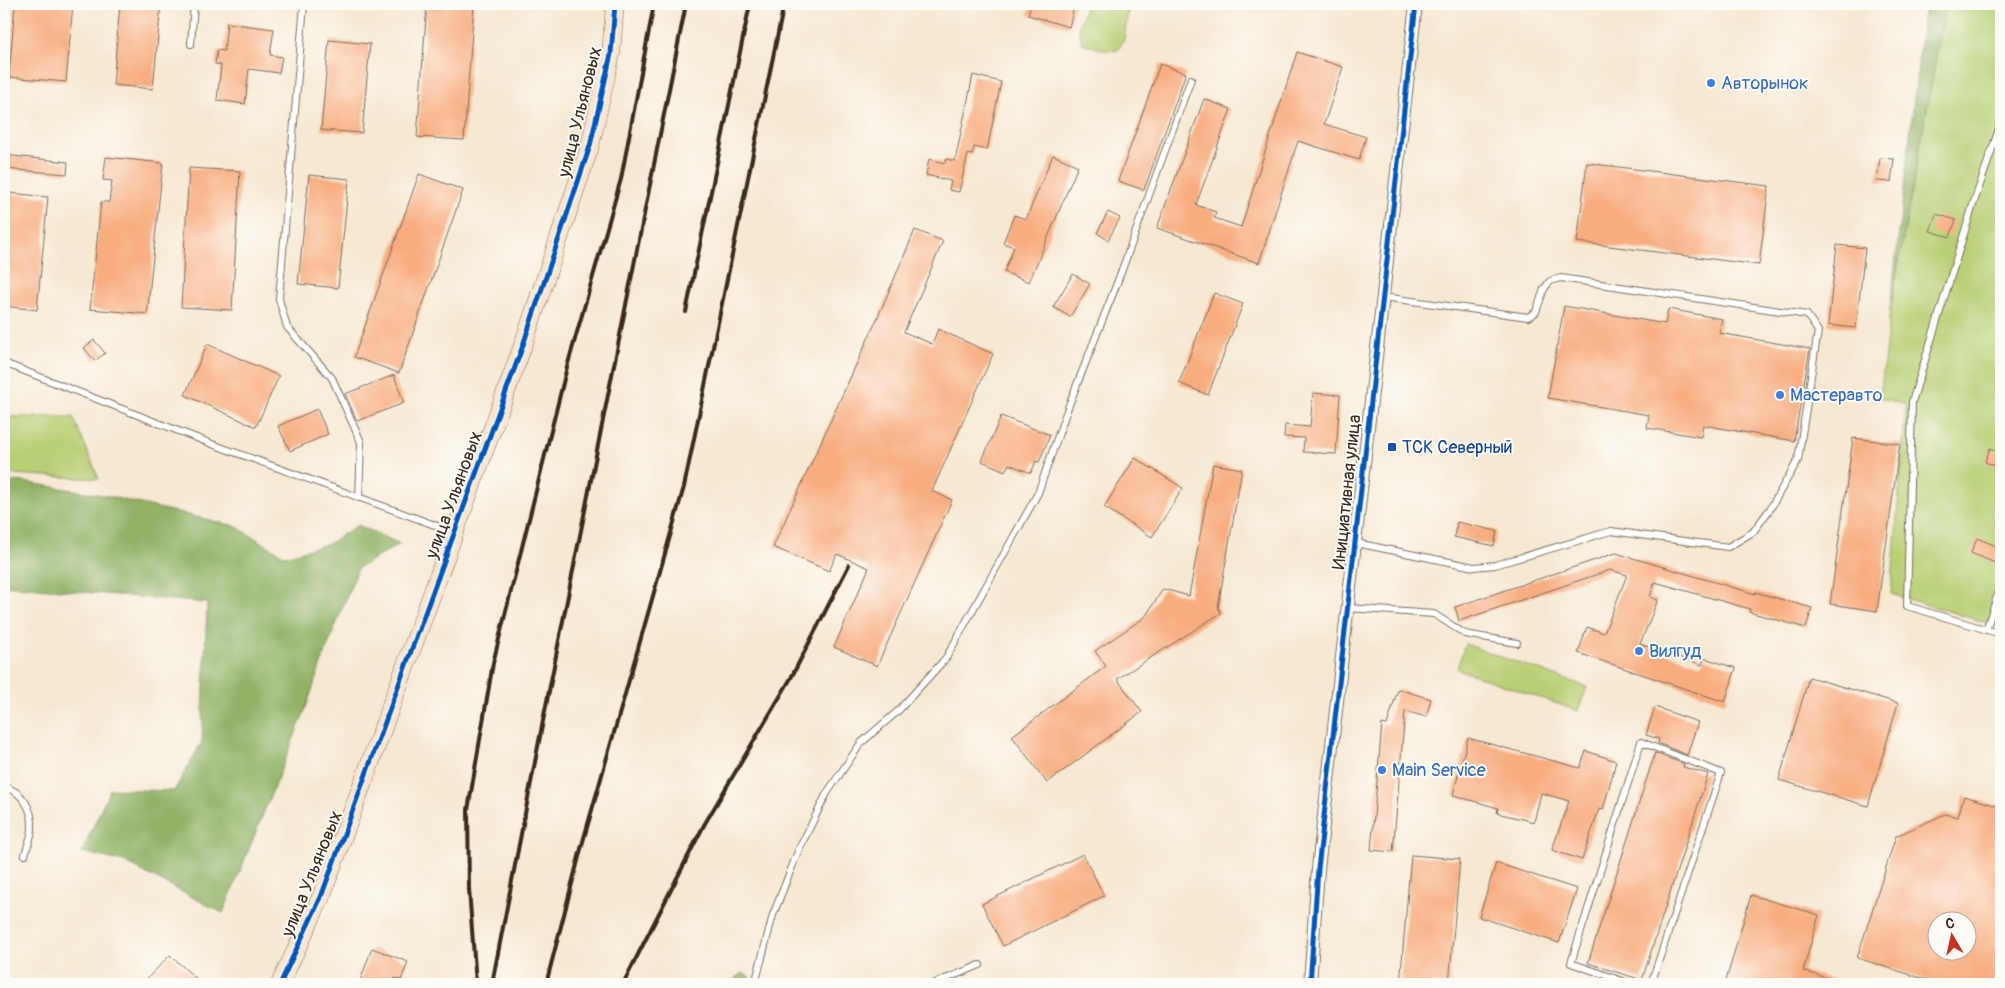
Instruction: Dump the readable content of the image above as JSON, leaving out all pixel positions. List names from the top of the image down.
{
  "streets": {
    "street": ["улица Ульяновых", "Инициативная улица"]
  },
  "places": {
    "other": [
      "Авторынок",
      "Мастеравто",
      "Вилгуд",
      "Main Service"
    ],
    "transit": ["ТСК Северный"]
  },
  "north": "top"
}
